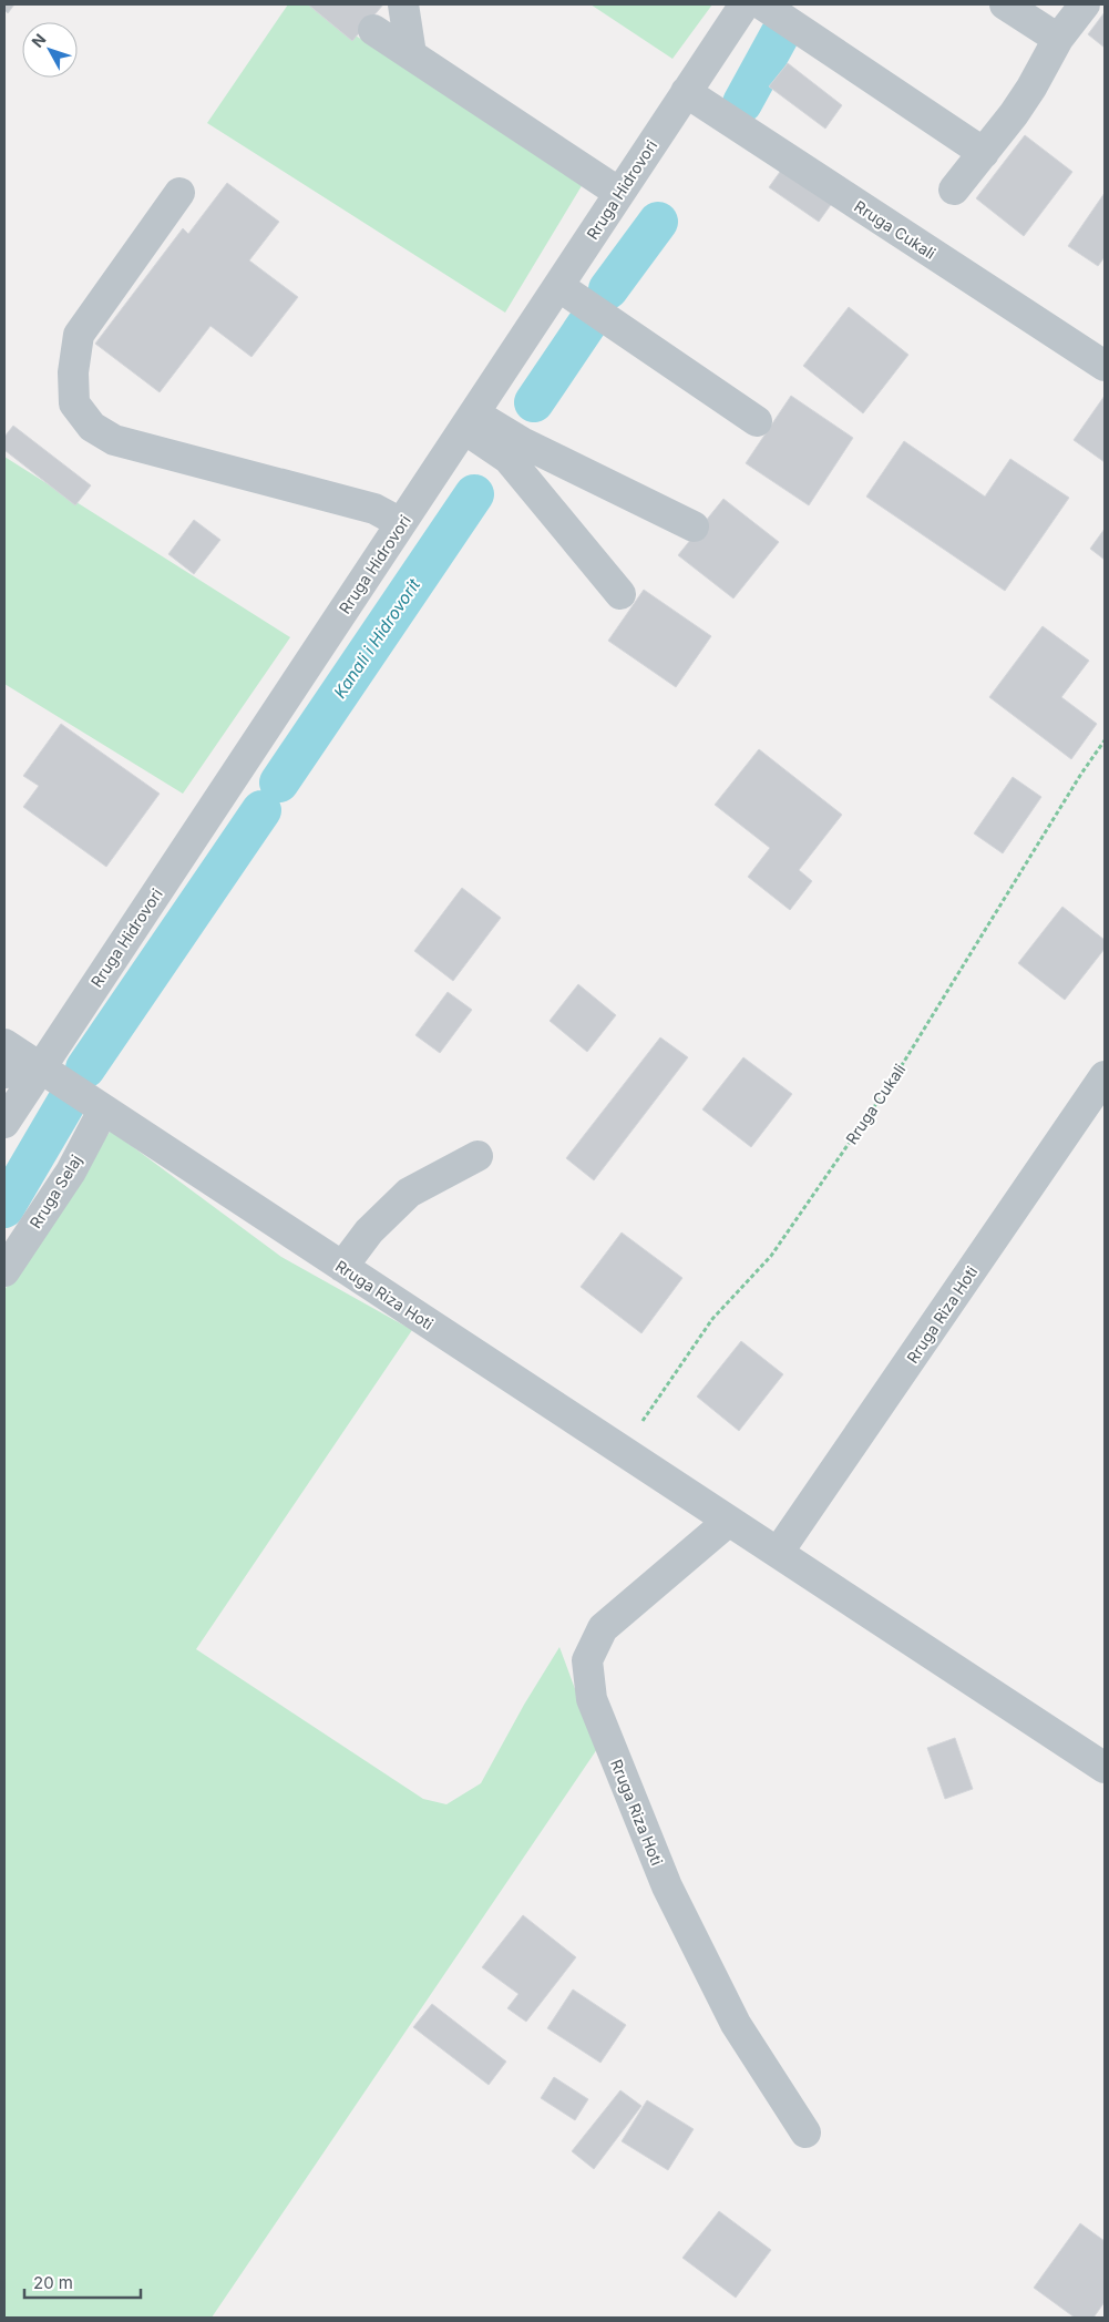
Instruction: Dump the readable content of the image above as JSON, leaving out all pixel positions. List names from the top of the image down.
{
  "streets": {
    "street": [
      "Rruga Hidrovori",
      "Rruga Cukali",
      "Rruga Selaj",
      "Rruga Riza Hoti"
    ]
  },
  "crossings": [
    ["Rruga Hidrovori", "Rruga Cukali"],
    ["Rruga Hidrovori", "Rruga Riza Hoti"],
    ["Rruga Cukali", "Rruga Riza Hoti"],
    ["Rruga Selaj", "Rruga Riza Hoti"]
  ],
  "water": ["Kanali i Hidrovorit"],
  "scale_bar": "20 m",
  "north": "top left"
}
